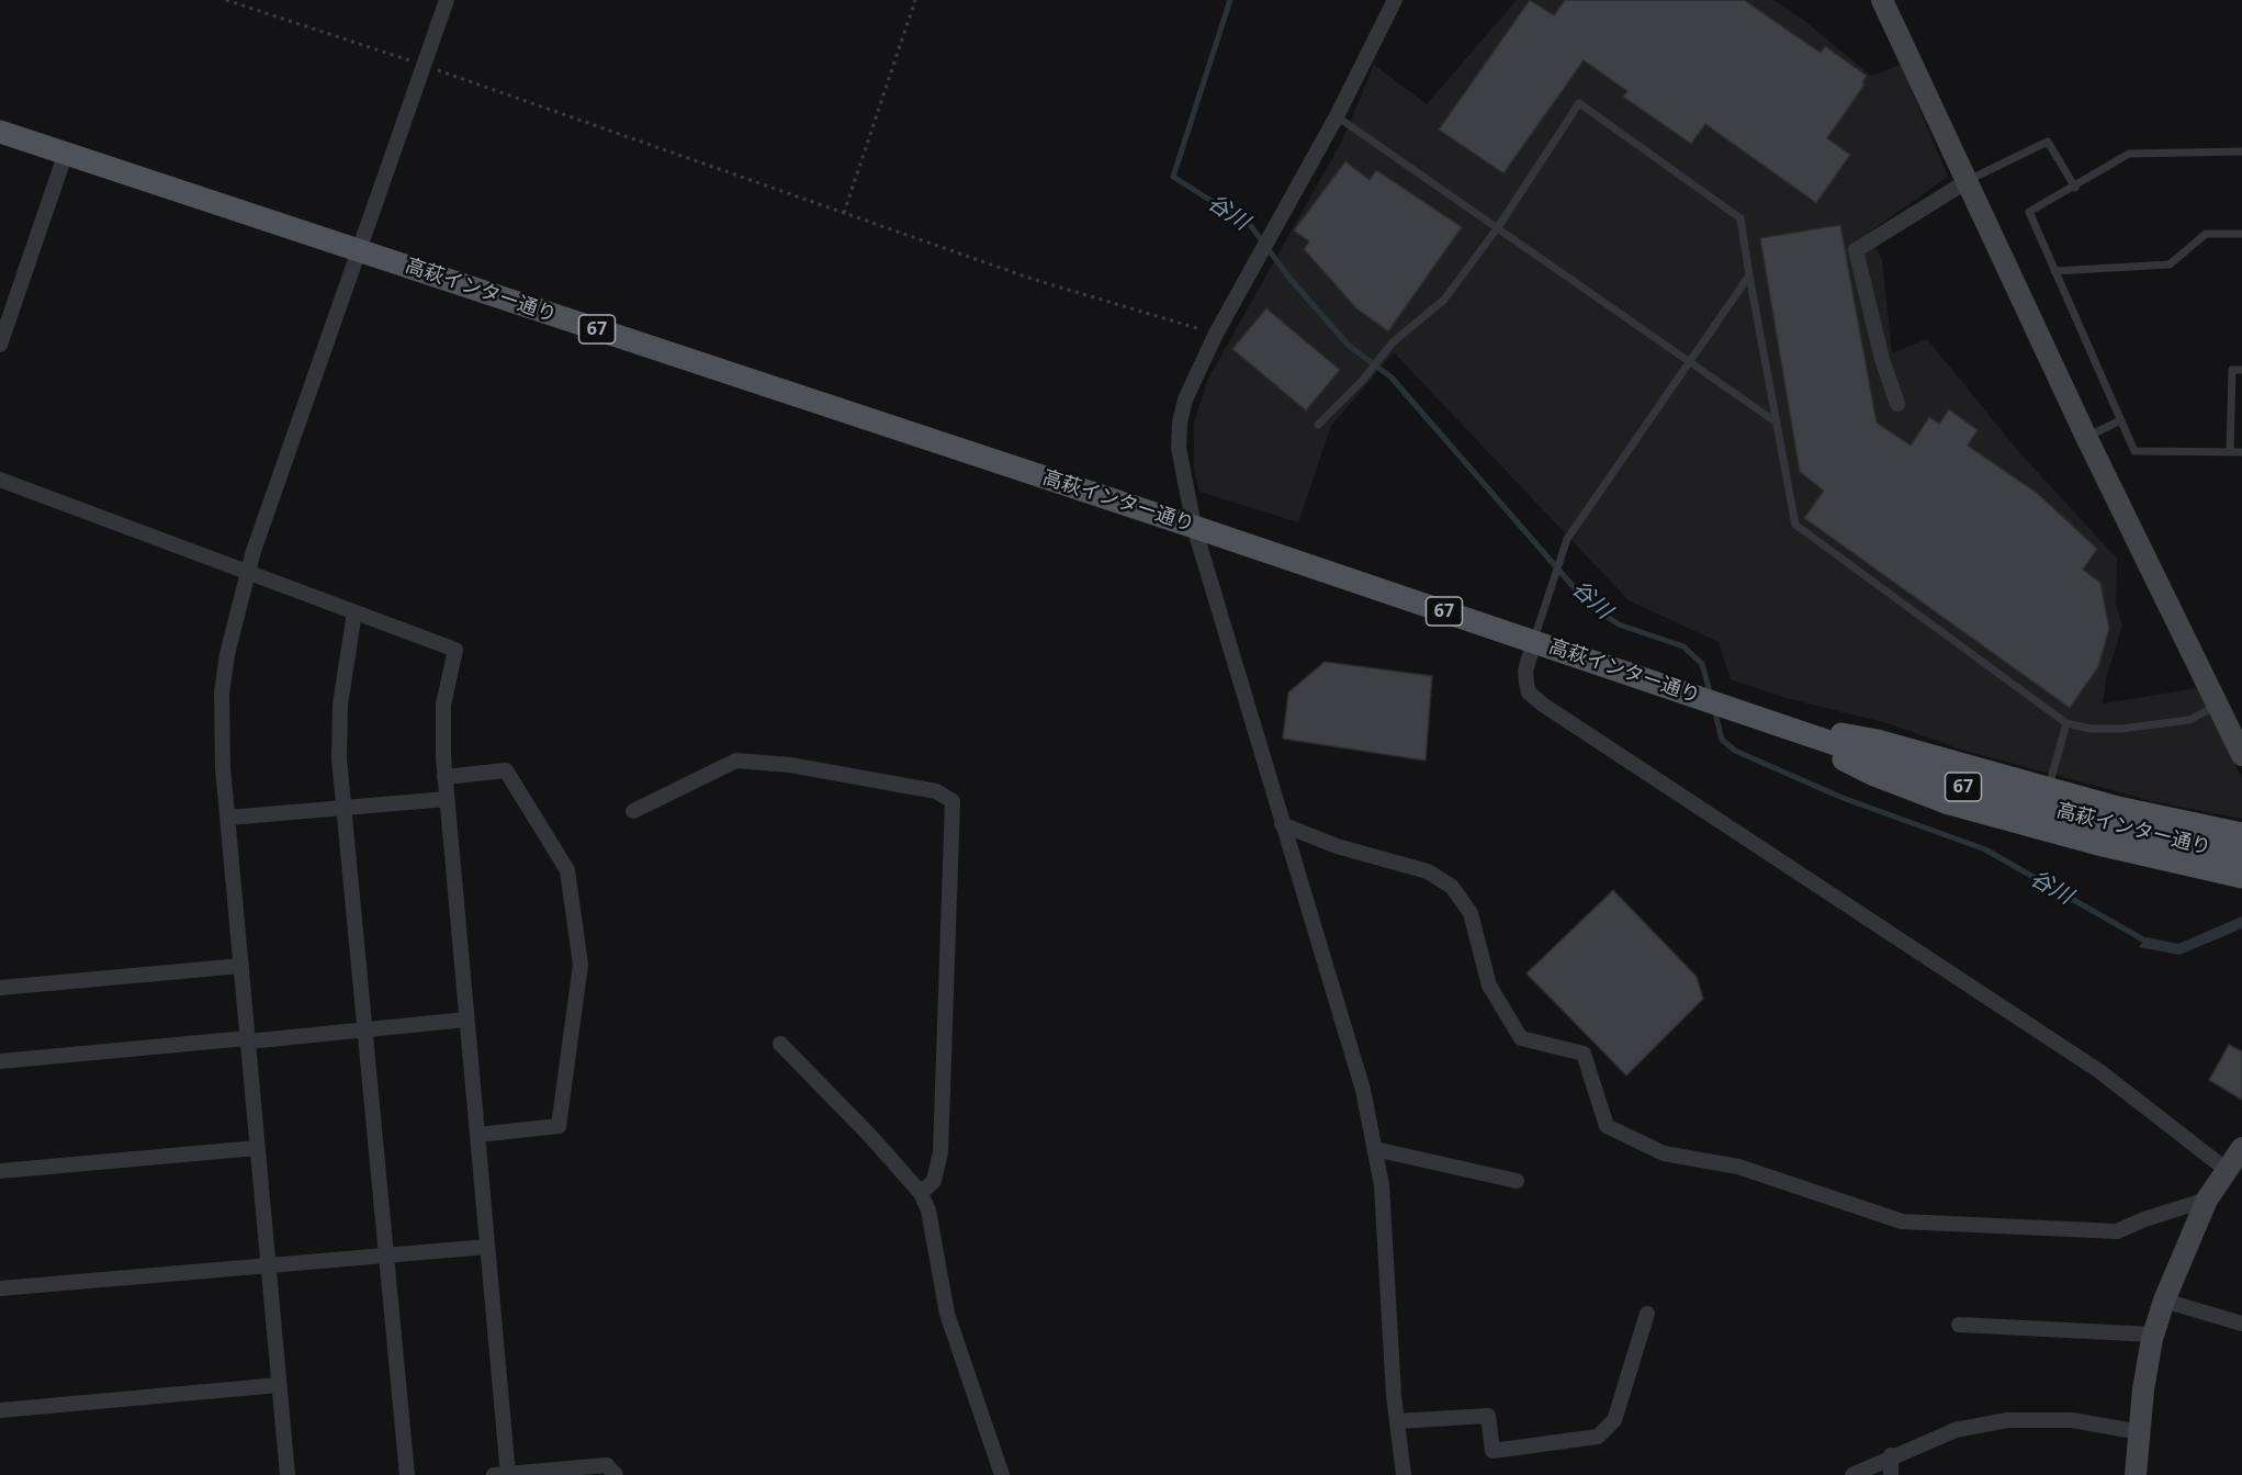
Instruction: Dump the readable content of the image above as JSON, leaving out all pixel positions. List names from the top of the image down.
{
  "streets": {
    "main road": ["高萩インター通り", "67"]
  },
  "water": ["谷川"]
}
